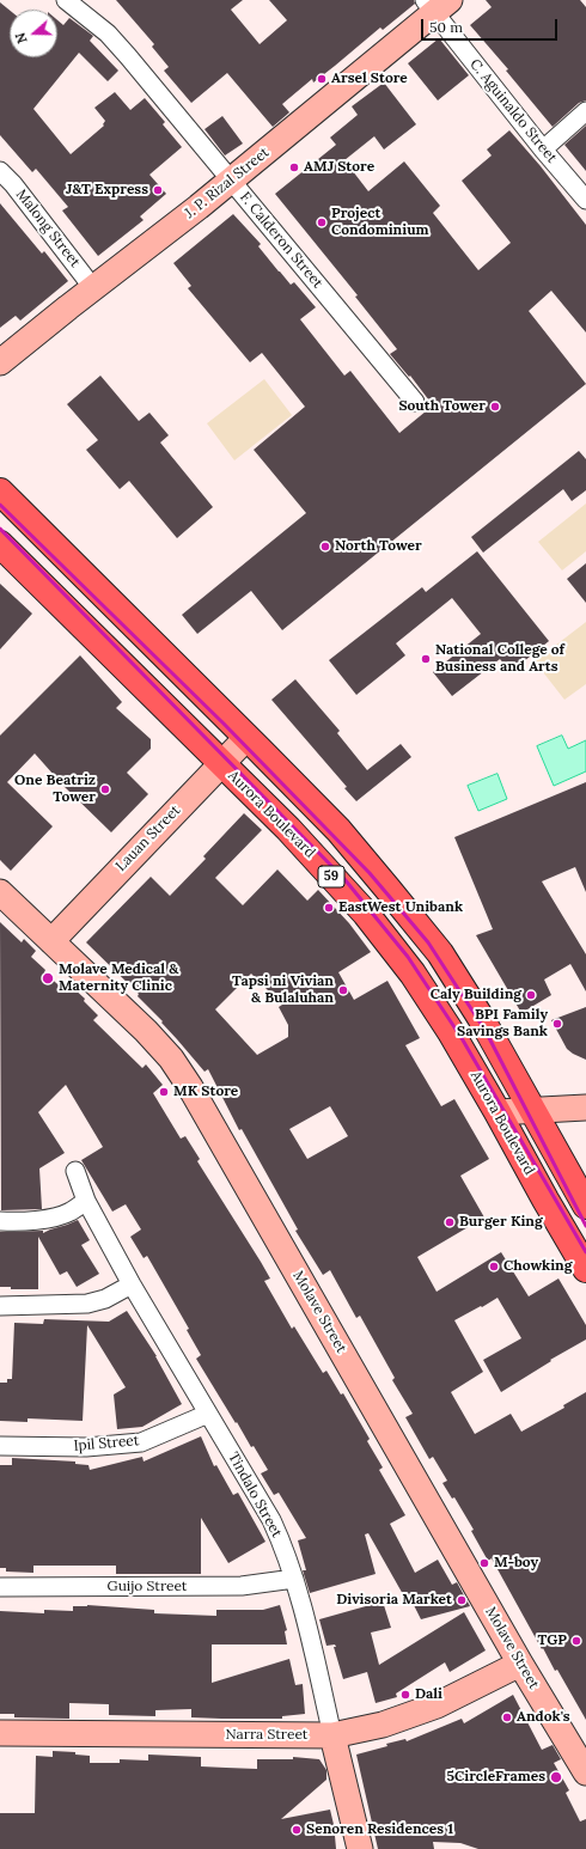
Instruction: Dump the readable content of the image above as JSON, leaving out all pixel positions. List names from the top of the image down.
{
  "streets": {
    "main road": ["Aurora Boulevard", "59"],
    "street": [
      "C. Aguinaldo Street",
      "J. P. Rizal Street",
      "Malong Street",
      "F. Calderon Street",
      "Lauan Street",
      "Molave Street",
      "Ipil Street",
      "Tindalo Street",
      "Guijo Street",
      "Narra Street"
    ]
  },
  "crossings": [
    ["C. Aguinaldo Street", "J. P. Rizal Street"],
    ["J. P. Rizal Street", "Malong Street"],
    ["J. P. Rizal Street", "F. Calderon Street"],
    ["Aurora Boulevard", "Lauan Street"],
    ["Lauan Street", "59"],
    ["Lauan Street", "Molave Street"],
    ["Molave Street", "Narra Street"],
    ["Ipil Street", "Tindalo Street"],
    ["Tindalo Street", "Guijo Street"],
    ["Tindalo Street", "Narra Street"]
  ],
  "places": [
    "Arsel Store",
    "AMJ Store",
    "J&T Express",
    "Project Condominium",
    "South Tower",
    "North Tower",
    "National College of Business and Arts",
    "One Beatriz Tower",
    "EastWest Unibank",
    "Molave Medical & Maternity Clinic",
    "Tapsi ni Vivian & Bulaluhan",
    "Caly Building",
    "BPI Family Savings Bank",
    "MK Store",
    "Burger King",
    "Chowking",
    "M-boy",
    "Divisoria Market",
    "TGP",
    "Dali",
    "Andok's",
    "5CircleFrames",
    "Senoren Residences 1"
  ],
  "scale_bar": "50 m",
  "north": "left"
}
